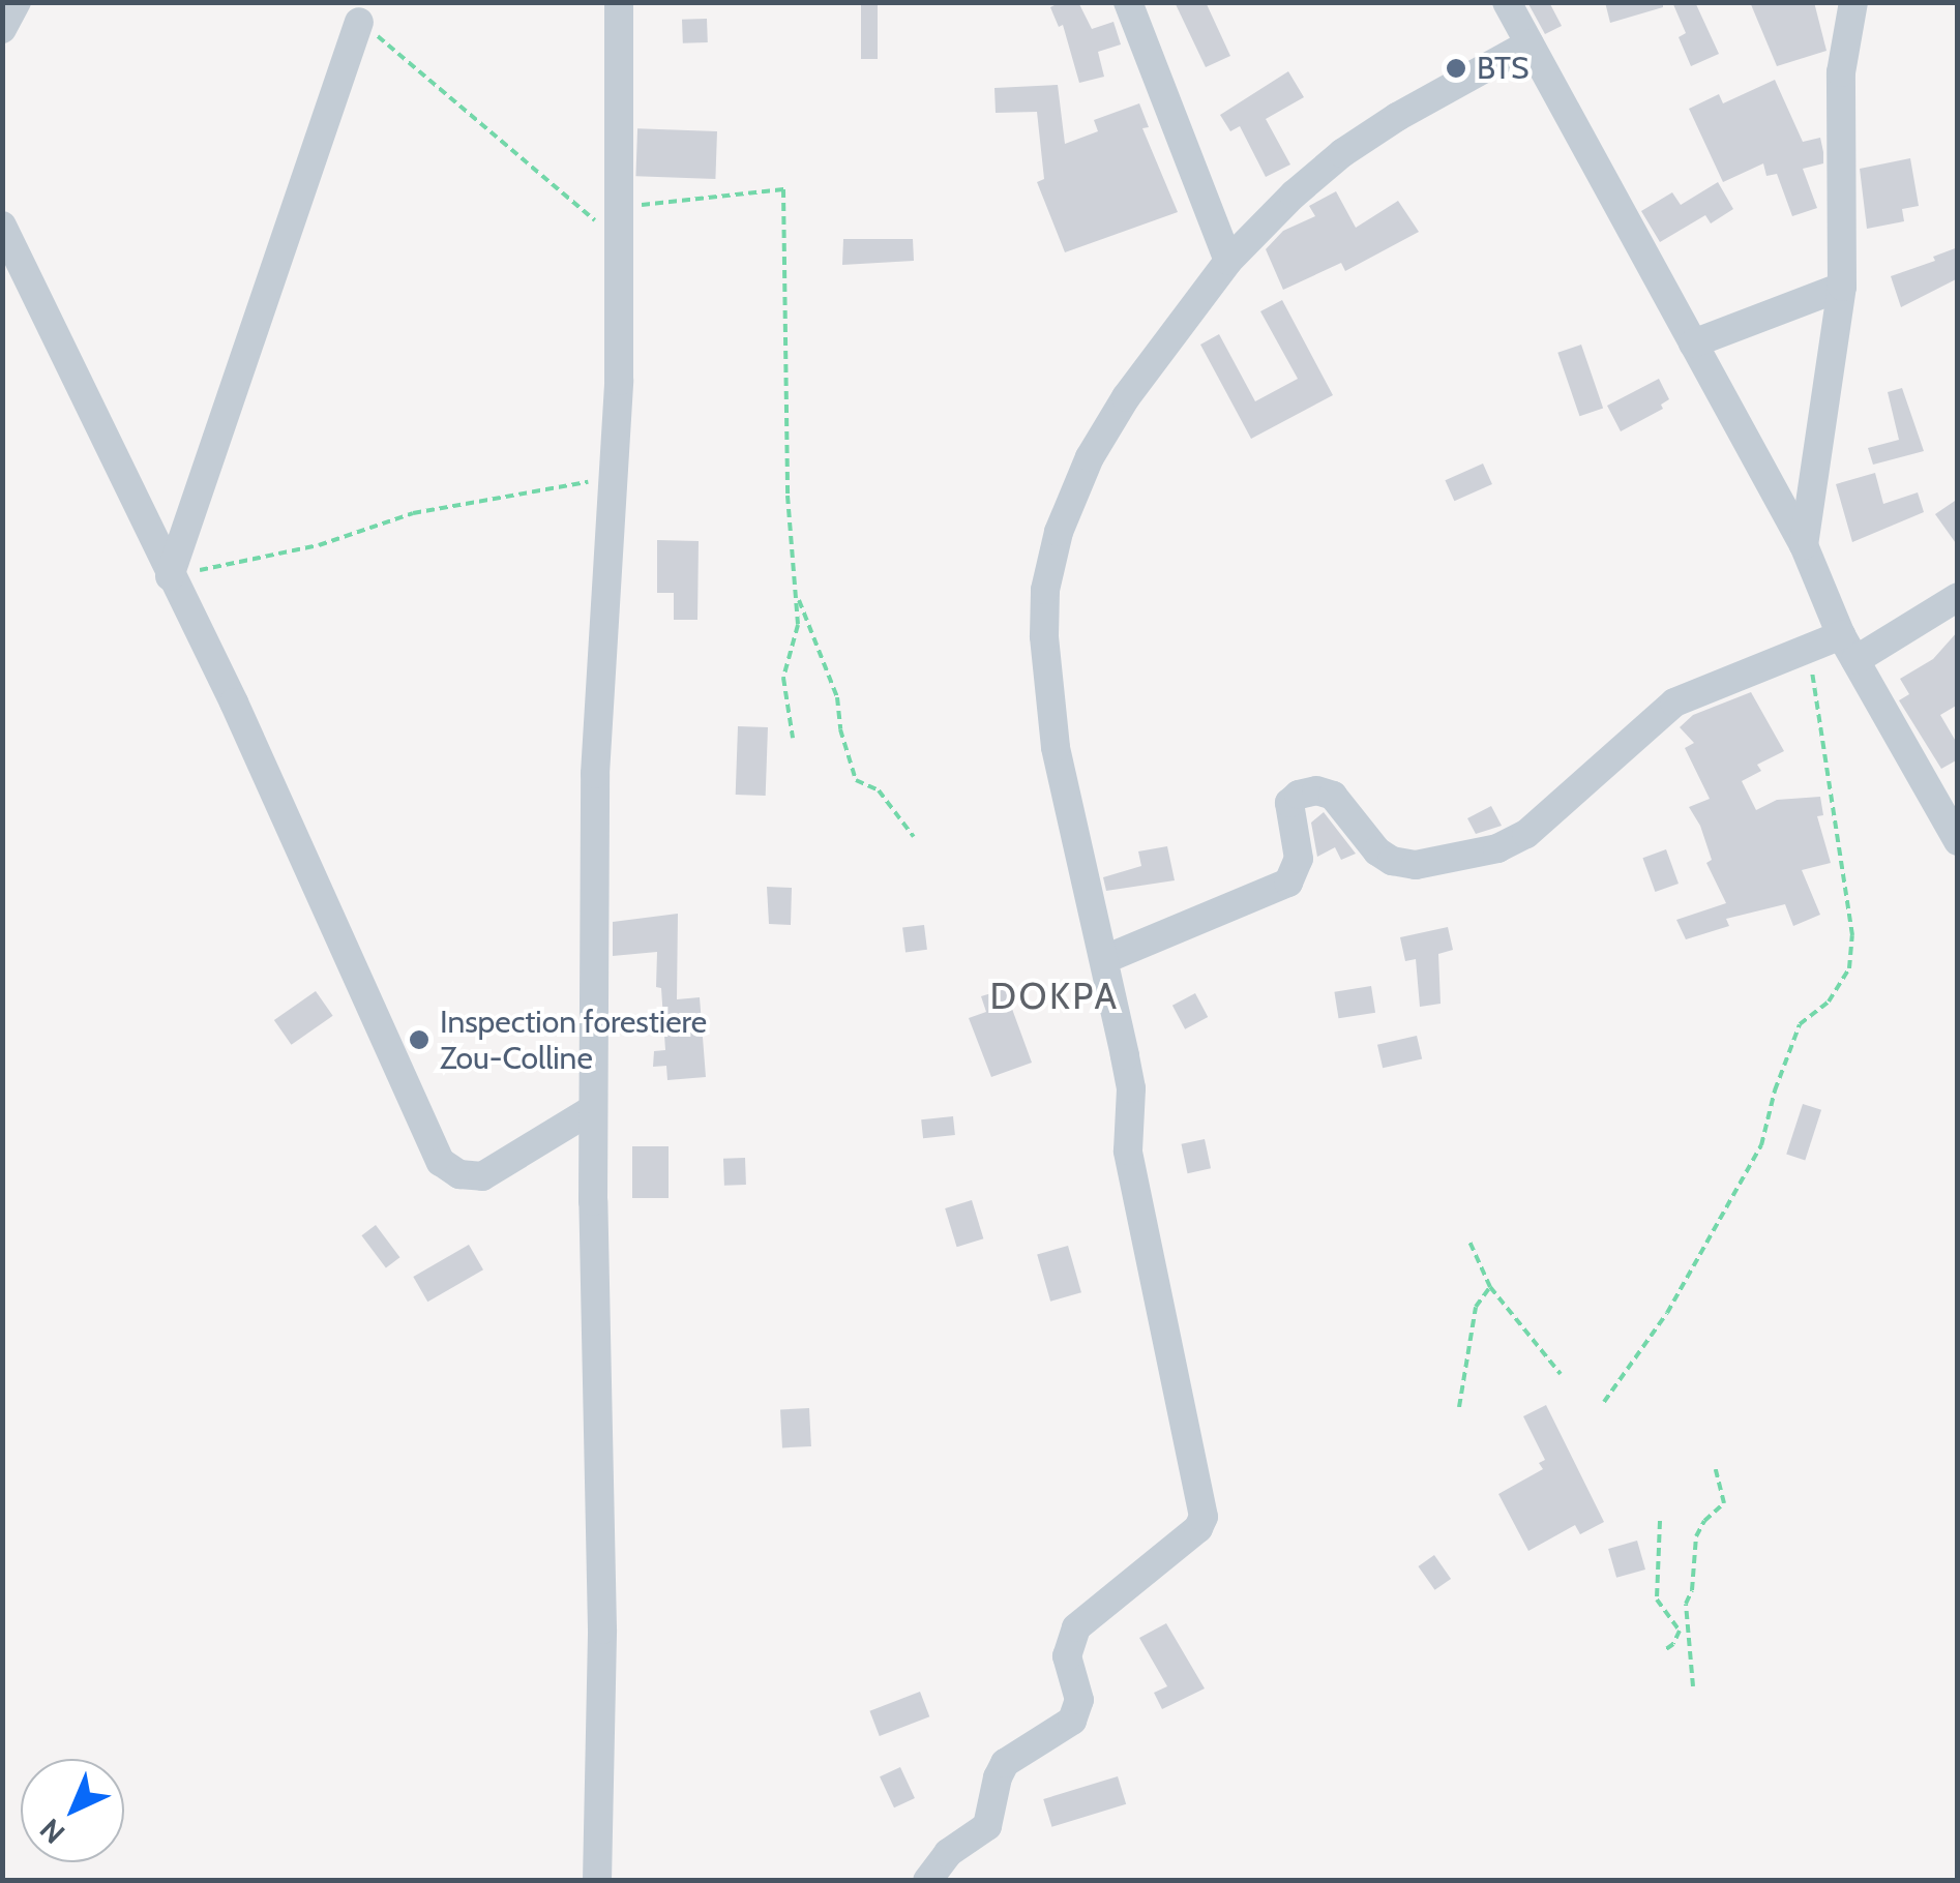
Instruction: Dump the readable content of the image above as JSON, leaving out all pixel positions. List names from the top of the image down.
{
  "districts": ["DOKPA"],
  "places": ["BTS", "Inspection forestiere Zou-Colline"],
  "north": "bottom left"
}
